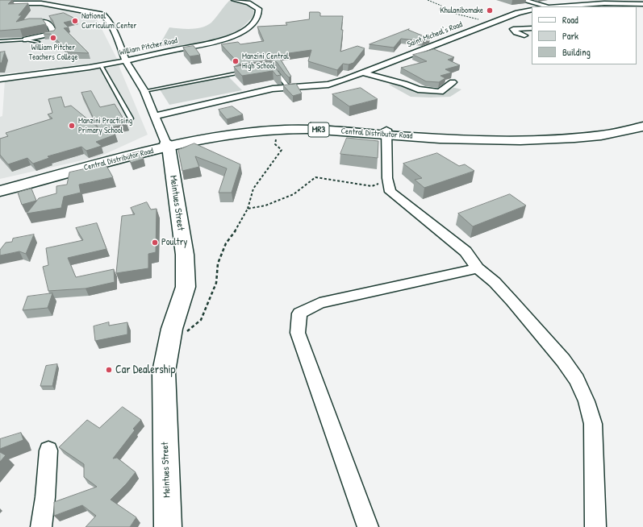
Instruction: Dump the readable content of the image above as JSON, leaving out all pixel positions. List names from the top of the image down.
{
  "streets": {
    "main road": ["MR3", "Central Distributor Road", "Meintues Street"],
    "street": ["Saint Micheal's Road", "William Pitcher Road"]
  },
  "crossings": [
    ["Saint Micheal's Road", "Meintues Street"],
    ["William Pitcher Road", "Meintues Street"],
    ["Central Distributor Road", "Meintues Street"]
  ],
  "places": [
    "Khulanibomake",
    "National Curriculum Center",
    "William Pitcher Teachers College",
    "Manzini Central High School",
    "Manzini Practising Primary School",
    "Poultry",
    "Car Dealership"
  ],
  "legend": ["Road", "Park", "Building"]
}
